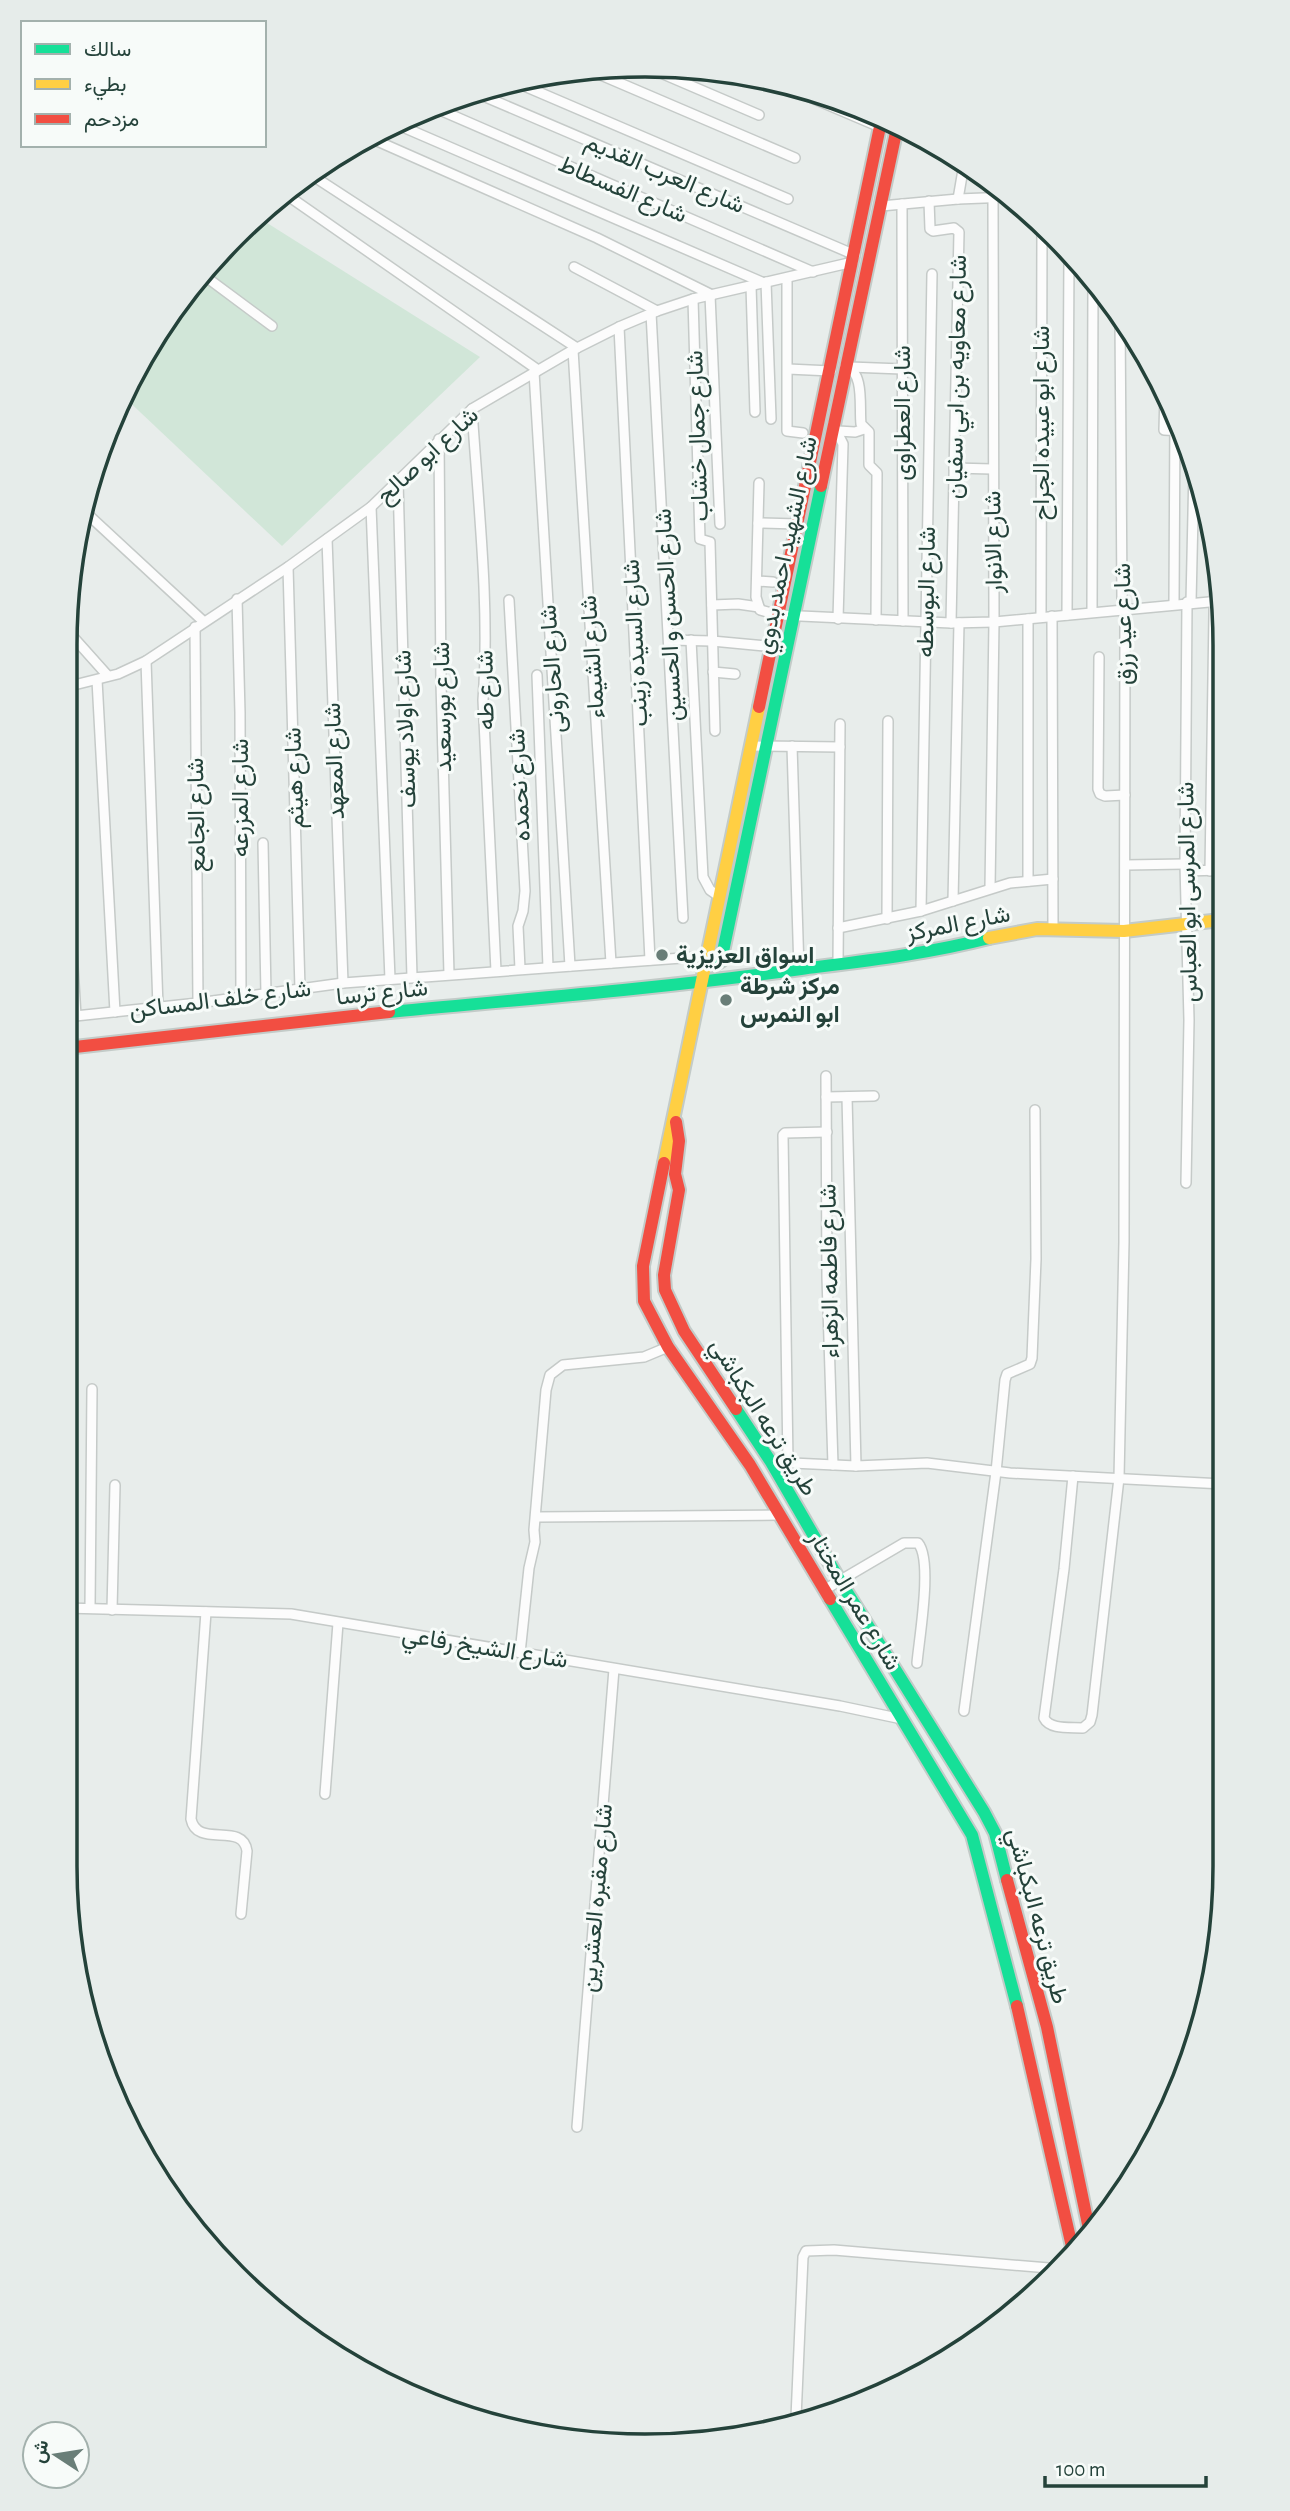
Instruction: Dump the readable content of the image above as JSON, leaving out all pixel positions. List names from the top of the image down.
{
  "streets": {
    "street": [
      "شارع العرب القديم",
      "شارع الفسطاط",
      "شارع معاويه بن ابي سفيان",
      "شارع العطراوى",
      "شارع ابو عبيده الجراح",
      "شارع جمال خشاب",
      "شارع ابو صالح",
      "شارع الانوار",
      "شارع الشهيد احمد بدوي",
      "شارع البوسطه",
      "شارع الحسن و الحسين",
      "شارع عيد رزق",
      "شارع السيده زينب",
      "شارع الشيماء",
      "شارع الحارونى",
      "شارع طه",
      "شارع بورسعيد",
      "شارع اولاد يوسف",
      "شارع المعهد",
      "شارع هيثم",
      "شارع نحمده",
      "شارع المزرعه",
      "شارع الجامع",
      "شارع المرسى ابو العباس",
      "شارع المركز",
      "شارع ترسا",
      "شارع خلف المساكن",
      "شارع فاطمه الزهراء",
      "طريق ترعه البكباشي",
      "شارع عمر المختار",
      "شارع الشيخ رفاعي",
      "شارع مقبره العشرين"
    ]
  },
  "crossings": [
    ["شارع العرب القديم", "شارع ابو صالح"],
    ["شارع العرب القديم", "شارع الشهيد احمد بدوي"],
    ["شارع الفسطاط", "شارع ابو صالح"],
    ["شارع جمال خشاب", "شارع ابو صالح"],
    ["شارع ابو صالح", "شارع الشهيد احمد بدوي"],
    ["شارع ابو صالح", "شارع الحسن و الحسين"],
    ["شارع ابو صالح", "شارع السيده زينب"],
    ["شارع ابو صالح", "شارع الشيماء"],
    ["شارع ابو صالح", "شارع الحارونى"],
    ["شارع ابو صالح", "شارع طه"],
    ["شارع ابو صالح", "شارع بورسعيد"],
    ["شارع ابو صالح", "شارع اولاد يوسف"],
    ["شارع ابو صالح", "شارع المعهد"],
    ["شارع ابو صالح", "شارع هيثم"],
    ["شارع ابو صالح", "شارع المزرعه"],
    ["شارع ابو صالح", "شارع الجامع"],
    ["شارع الشهيد احمد بدوي", "شارع المركز"],
    ["شارع الشهيد احمد بدوي", "شارع ترسا"],
    ["شارع الشهيد احمد بدوي", "شارع خلف المساكن"],
    ["شارع الشهيد احمد بدوي", "شارع عمر المختار"],
    ["شارع عيد رزق", "شارع المركز"],
    ["شارع السيده زينب", "شارع خلف المساكن"],
    ["شارع الشيماء", "شارع خلف المساكن"],
    ["شارع الحارونى", "شارع خلف المساكن"],
    ["شارع طه", "شارع خلف المساكن"],
    ["شارع بورسعيد", "شارع خلف المساكن"],
    ["شارع اولاد يوسف", "شارع خلف المساكن"],
    ["شارع المعهد", "شارع خلف المساكن"],
    ["شارع هيثم", "شارع خلف المساكن"],
    ["شارع نحمده", "شارع خلف المساكن"],
    ["شارع المزرعه", "شارع خلف المساكن"],
    ["شارع الجامع", "شارع خلف المساكن"],
    ["شارع المرسى ابو العباس", "شارع المركز"],
    ["شارع المركز", "شارع ترسا"],
    ["شارع المركز", "شارع عمر المختار"],
    ["شارع ترسا", "شارع عمر المختار"],
    ["طريق ترعه البكباشي", "شارع عمر المختار"],
    ["شارع عمر المختار", "شارع الشيخ رفاعي"],
    ["شارع الشيخ رفاعي", "شارع مقبره العشرين"]
  ],
  "places": ["اسواق العزيزية", "مركز شرطة ابو النمرس"],
  "legend": ["سالك", "بطيء", "مزدحم"],
  "scale_bar": "100 m",
  "north": "left"
}
